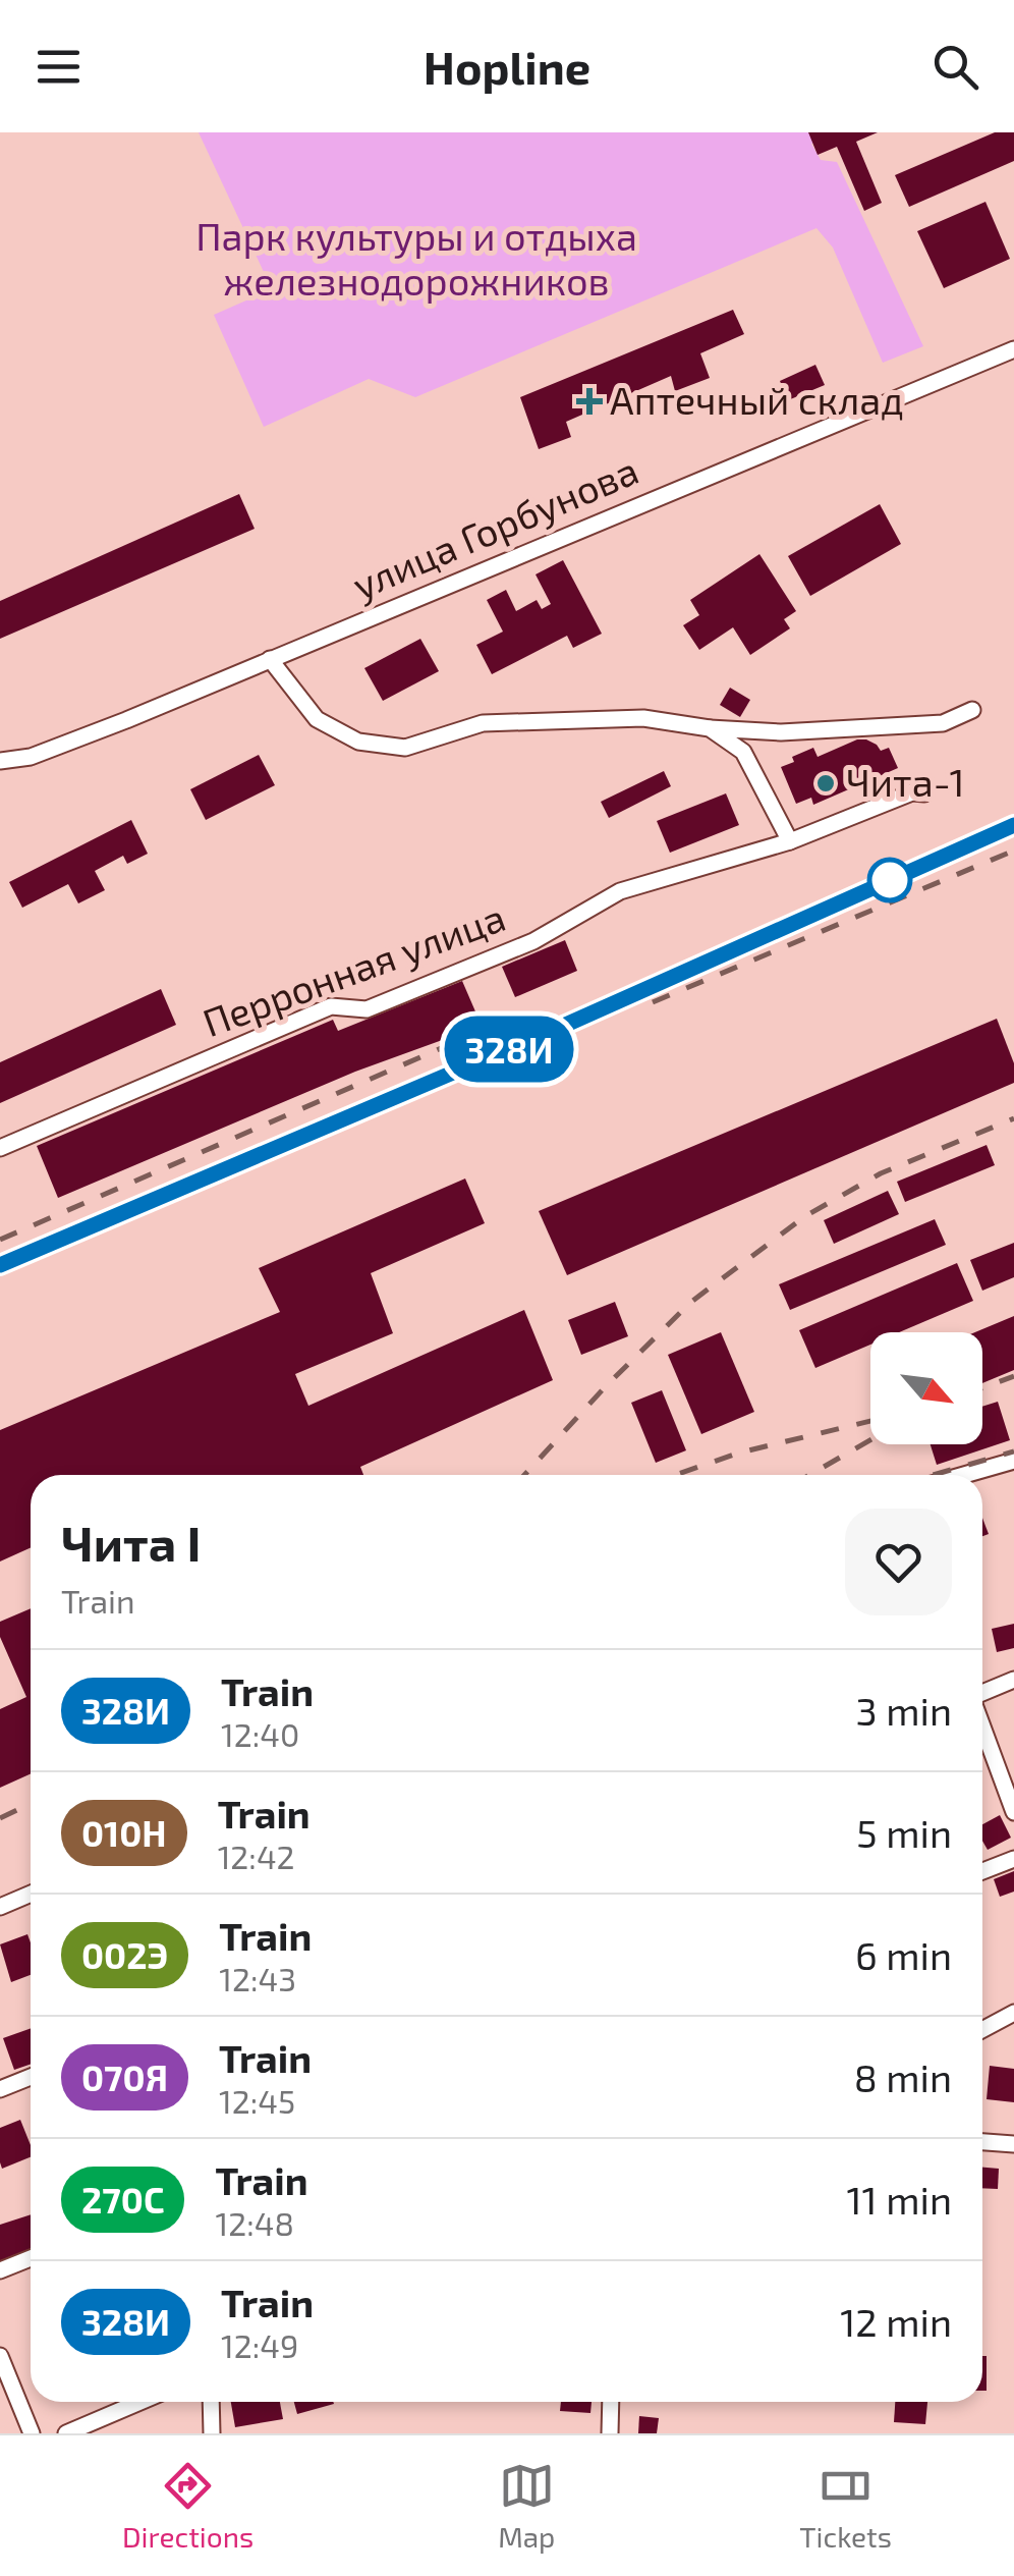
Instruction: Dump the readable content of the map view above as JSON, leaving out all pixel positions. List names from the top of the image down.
{
  "streets": {
    "street": ["улица Горбунова", "Перронная улица"]
  },
  "parks": ["Парк культуры и отдыха железнодорожников"],
  "places": {
    "health": ["Аптечный склад"],
    "other": ["Чита-1"]
  },
  "north": "bottom right",
  "page": {
    "header": "Hopline",
    "on_map": "328И",
    "heading": ["Чита I", "Train"],
    "list": [
      {
        "mark": "328И",
        "name": "Train",
        "note": "12:40",
        "value": "3 min"
      },
      {
        "mark": "010Н",
        "name": "Train",
        "note": "12:42",
        "value": "5 min"
      },
      {
        "mark": "002Э",
        "name": "Train",
        "note": "12:43",
        "value": "6 min"
      },
      {
        "mark": "070Я",
        "name": "Train",
        "note": "12:45",
        "value": "8 min"
      },
      {
        "mark": "270С",
        "name": "Train",
        "note": "12:48",
        "value": "11 min"
      },
      {
        "mark": "328И",
        "name": "Train",
        "note": "12:49",
        "value": "12 min"
      }
    ],
    "tabs": ["Directions", "Map", "Tickets"]
  }
}
